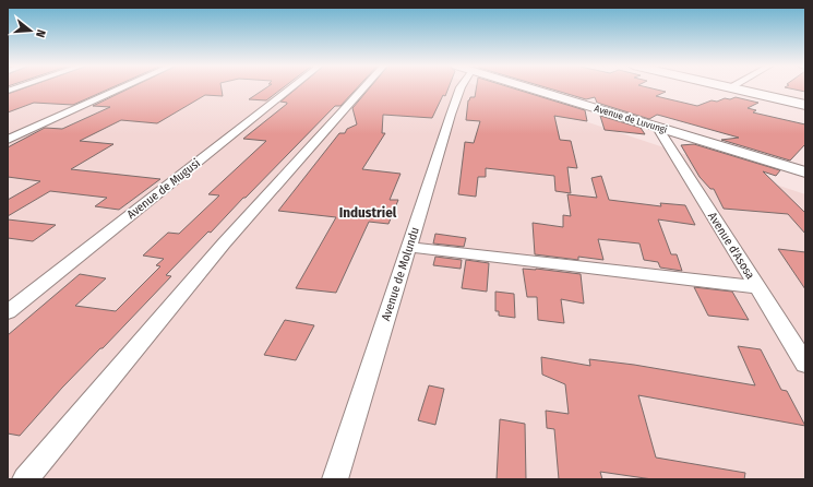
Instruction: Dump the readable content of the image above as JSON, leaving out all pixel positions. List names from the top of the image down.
{
  "streets": {
    "street": [
      "Avenue de Luvungi",
      "Avenue de Mugusi",
      "Avenue d'Asosa",
      "Avenue de Molundu"
    ]
  },
  "crossings": [
    ["Avenue de Luvungi", "Avenue d'Asosa"]
  ],
  "districts": ["Industriel"],
  "north": "right"
}
